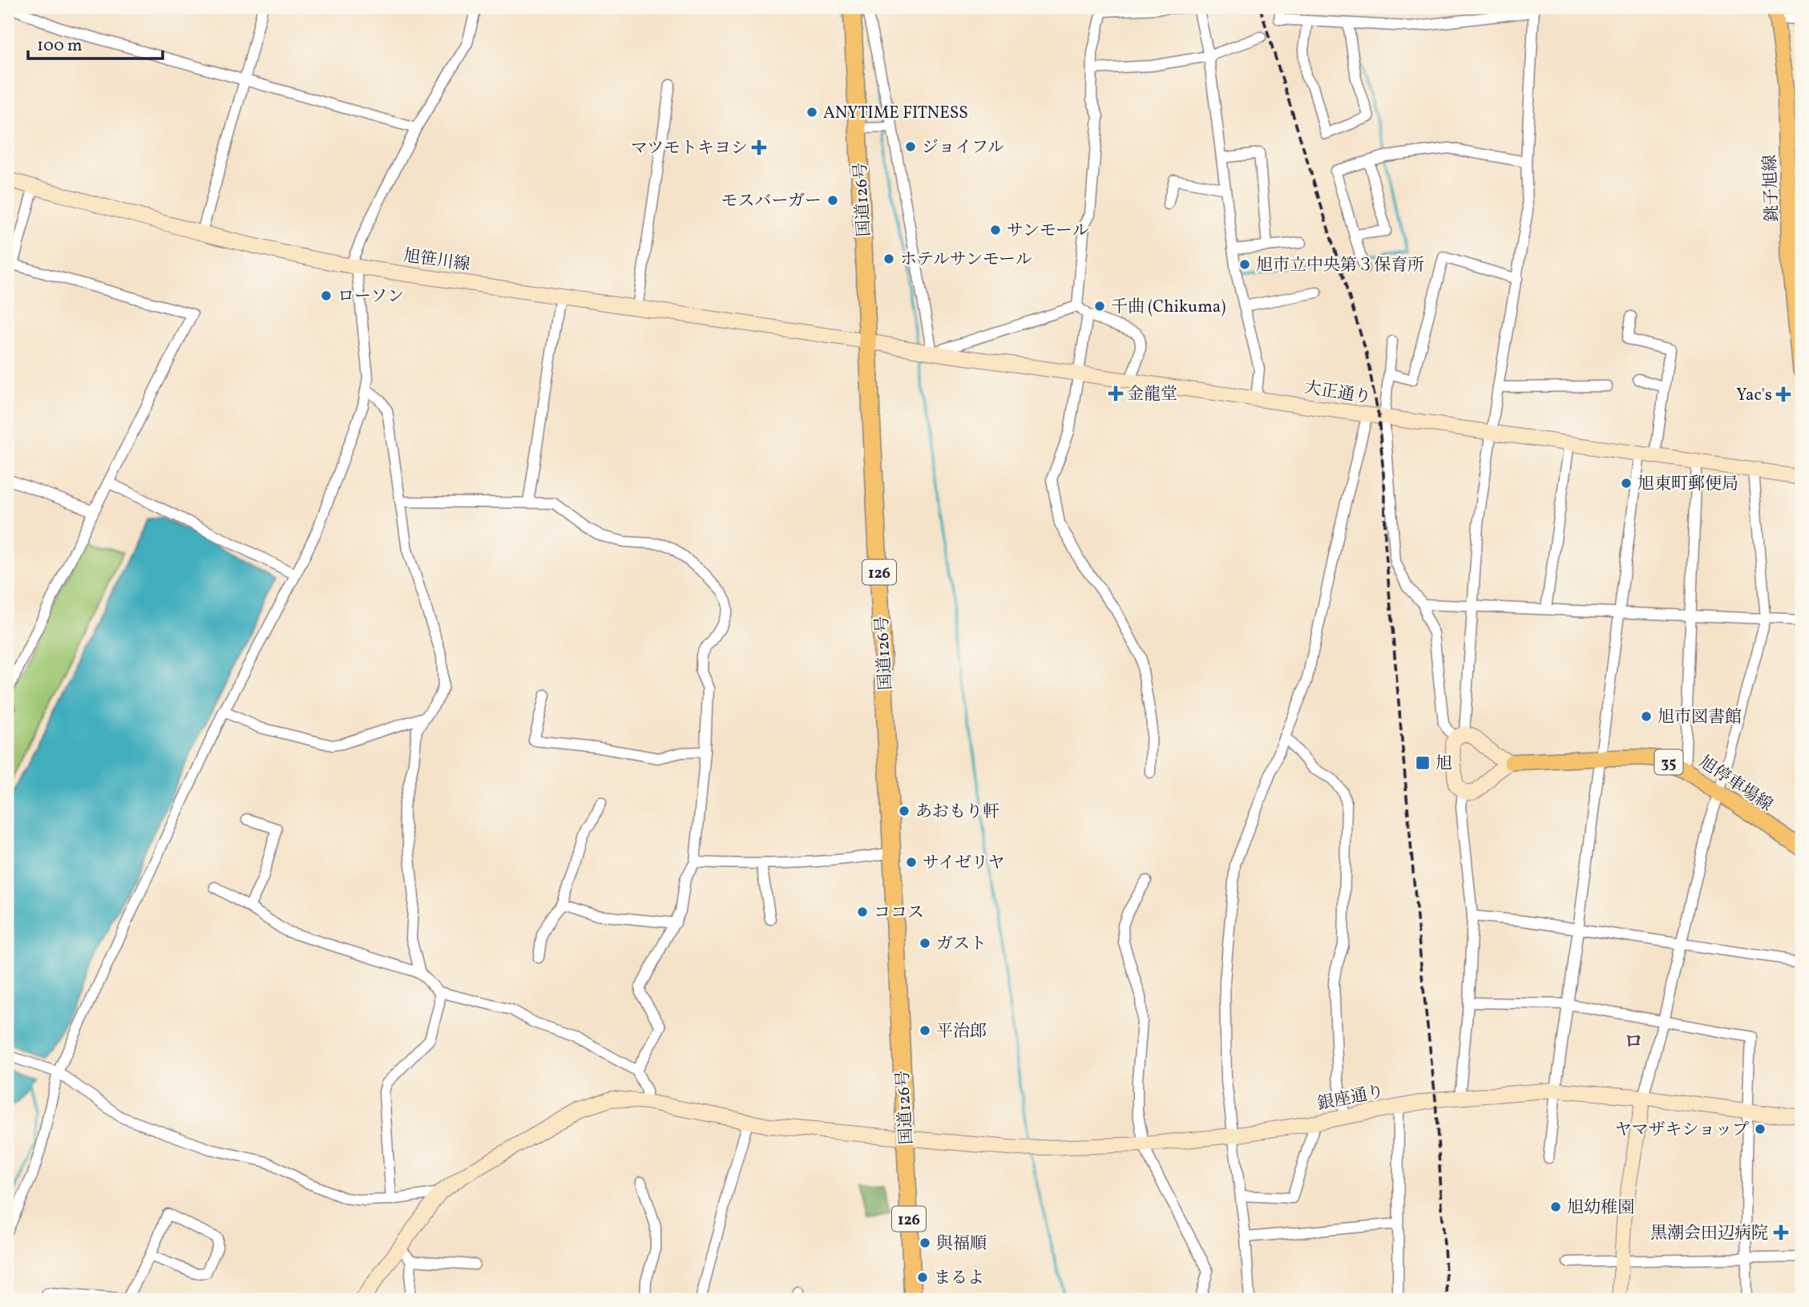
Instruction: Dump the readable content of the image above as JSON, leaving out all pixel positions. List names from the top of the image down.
{
  "streets": {
    "highway": ["国道126号", "126"],
    "main road": ["銚子旭線", "35", "旭停車場線"],
    "street": ["旭笹川線", "大正通り", "銀座通り"]
  },
  "crossings": [
    ["国道126号", "旭笹川線"],
    ["国道126号", "大正通り"],
    ["国道126号", "銀座通り"],
    ["旭笹川線", "大正通り"]
  ],
  "districts": ["ロ"],
  "places": {
    "other": [
      "ANYTIME FITNESS",
      "ジョイフル",
      "モスバーガー",
      "サンモール",
      "ホテルサンモール",
      "旭市立中央第３保育所",
      "ローソン",
      "千曲 (Chikuma)",
      "旭東町郵便局",
      "旭市図書館",
      "あおもり軒",
      "サイゼリヤ",
      "ココス",
      "ガスト",
      "平治郎",
      "ヤマザキショップ",
      "旭幼稚園",
      "與福順",
      "まるよ"
    ],
    "health": [
      "マツモトキヨシ",
      "金龍堂",
      "Yac's",
      "黒潮会田辺病院"
    ],
    "transit": ["旭"]
  },
  "scale_bar": "100 m"
}
